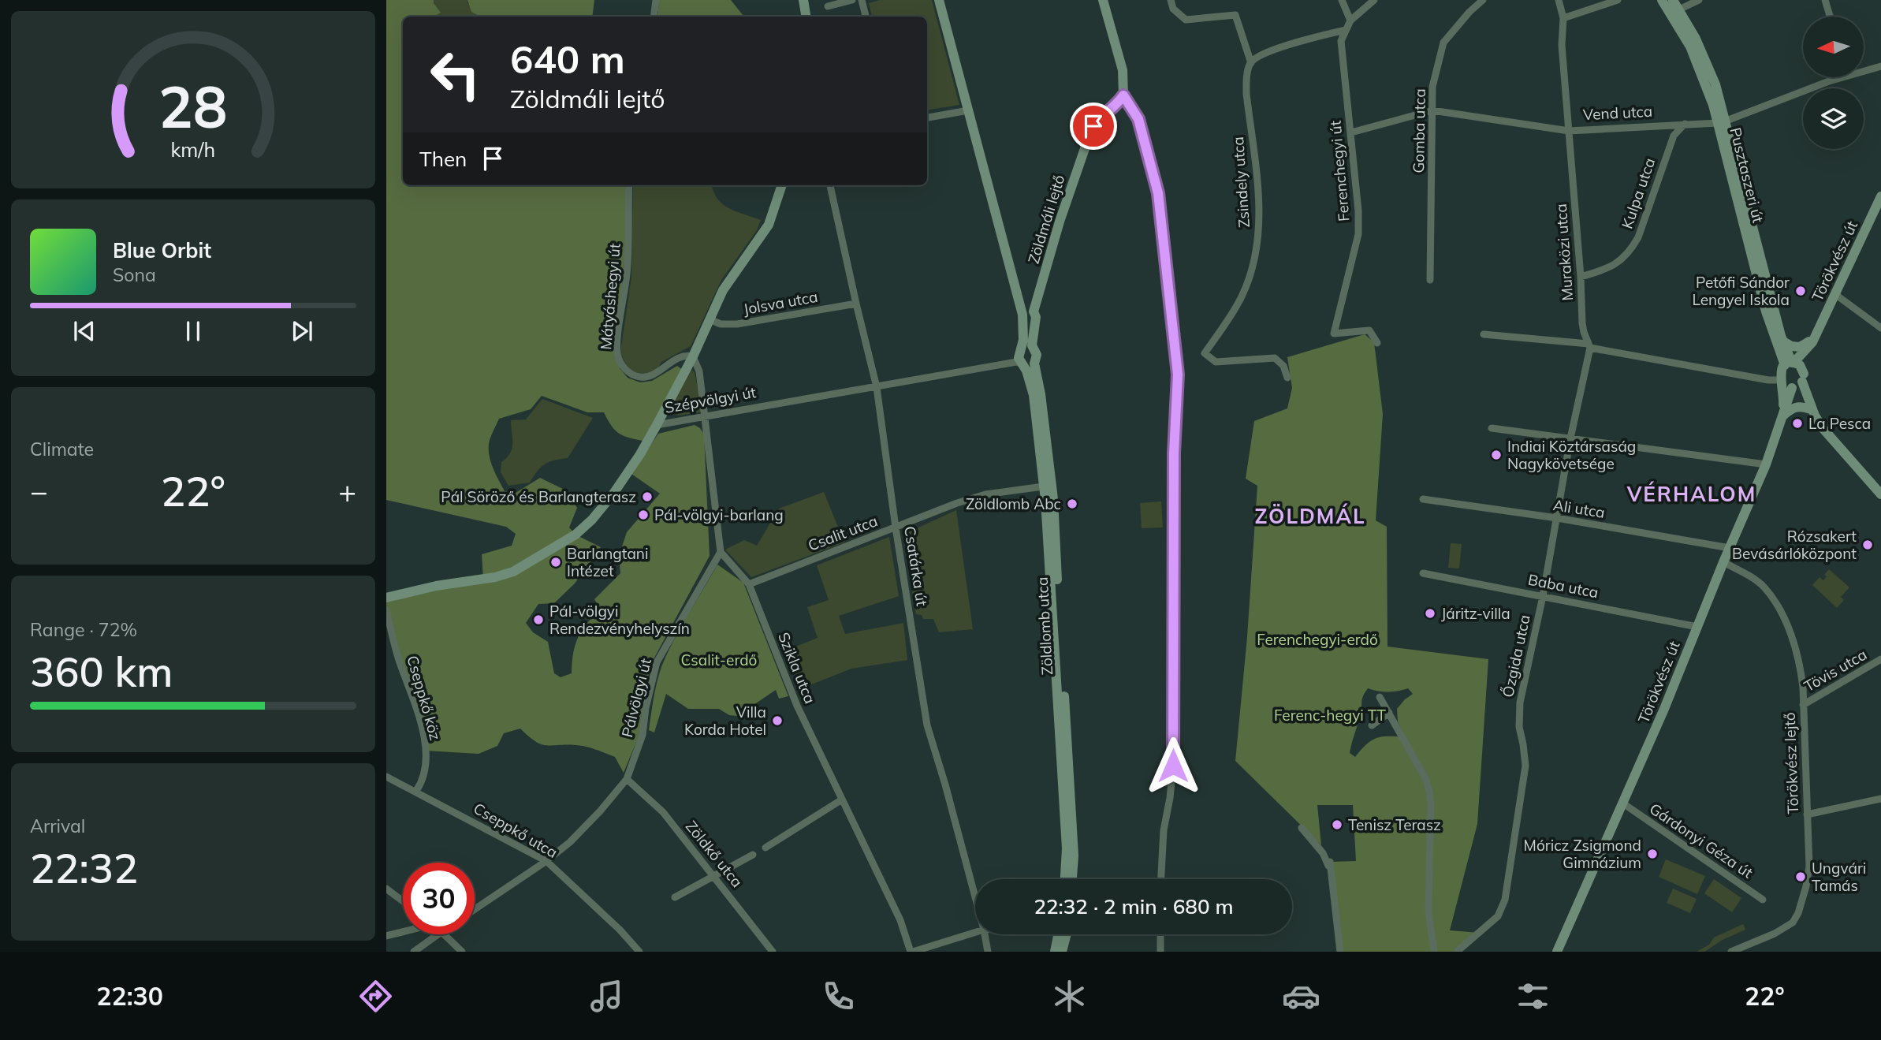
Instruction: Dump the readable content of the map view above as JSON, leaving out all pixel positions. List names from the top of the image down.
{
  "streets": {
    "street": [
      "Vend utca",
      "Gomba utca",
      "Ferenchegyi út",
      "Pusztaszeri út",
      "Zsindely utca",
      "Kulpa utca",
      "Zöldmáli lejtő",
      "Muraközi utca",
      "Törökvész út",
      "Mátyáshegyi út",
      "Jolsva utca",
      "Szépvölgyi út",
      "Ali utca",
      "Csalit utca",
      "Csatárka út",
      "Baba utca",
      "Zöldlomb utca",
      "Őzgida utca",
      "Szikla utca",
      "Tövis utca",
      "Cseppkő köz",
      "Pálvölgyi út",
      "Törökvész lejtő",
      "Cseppkő utca",
      "Gárdonyi Géza út",
      "Zöldkő utca"
    ]
  },
  "crossings": [
    ["Vend utca", "Gomba utca"],
    ["Vend utca", "Ferenchegyi út"],
    ["Vend utca", "Pusztaszeri út"],
    ["Vend utca", "Kulpa utca"],
    ["Vend utca", "Muraközi utca"],
    ["Pusztaszeri út", "Törökvész út"],
    ["Kulpa utca", "Muraközi utca"],
    ["Muraközi utca", "Őzgida utca"],
    ["Törökvész út", "Ali utca"],
    ["Törökvész út", "Baba utca"],
    ["Törökvész út", "Törökvész lejtő"],
    ["Törökvész út", "Gárdonyi Géza út"],
    ["Jolsva utca", "Csatárka út"],
    ["Szépvölgyi út", "Csatárka út"],
    ["Szépvölgyi út", "Zöldlomb utca"],
    ["Ali utca", "Őzgida utca"],
    ["Csalit utca", "Csatárka út"],
    ["Csalit utca", "Zöldlomb utca"],
    ["Csalit utca", "Szikla utca"],
    ["Baba utca", "Őzgida utca"],
    ["Szikla utca", "Pálvölgyi út"],
    ["Tövis utca", "Törökvész lejtő"],
    ["Cseppkő köz", "Cseppkő utca"],
    ["Pálvölgyi út", "Cseppkő utca"],
    ["Pálvölgyi út", "Zöldkő utca"]
  ],
  "districts": ["VÉRHALOM", "ZÖLDMÁL"],
  "parks": ["Ferenchegyi-erdő", "Csalit-erdő", "Ferenc-hegyi TT"],
  "places": [
    "Petőfi Sándor Lengyel Iskola",
    "La Pesca",
    "Indiai Köztársaság Nagykövetsége",
    "Pál Söröző és Barlangterasz",
    "Zöldlomb Abc",
    "Pál-völgyi-barlang",
    "Rózsakert Bevásárlóközpont",
    "Barlangtani Intézet",
    "Járitz-villa",
    "Pál-völgyi Rendezvényhelyszín",
    "Villa Korda Hotel",
    "Tenisz Terasz",
    "Móricz Zsigmond Gimnázium",
    "Ungvári Tamás"
  ],
  "north": "left",
  "page": {
    "turn": ["640 m", "Zöldmáli lejtő"],
    "then": "Then",
    "song": ["Blue Orbit", "Sona"],
    "tile": [
      "Climate",
      ["Range · 72%", "360 km"],
      ["Arrival", "22:32"]
    ],
    "heat": ["−", "22°", "+"],
    "limit": "30",
    "trip": "22:32 · 2 min · 680 m",
    "tabs": ["22:30", "22°"],
    "gauge": ["28", "km/h"]
  }
}
